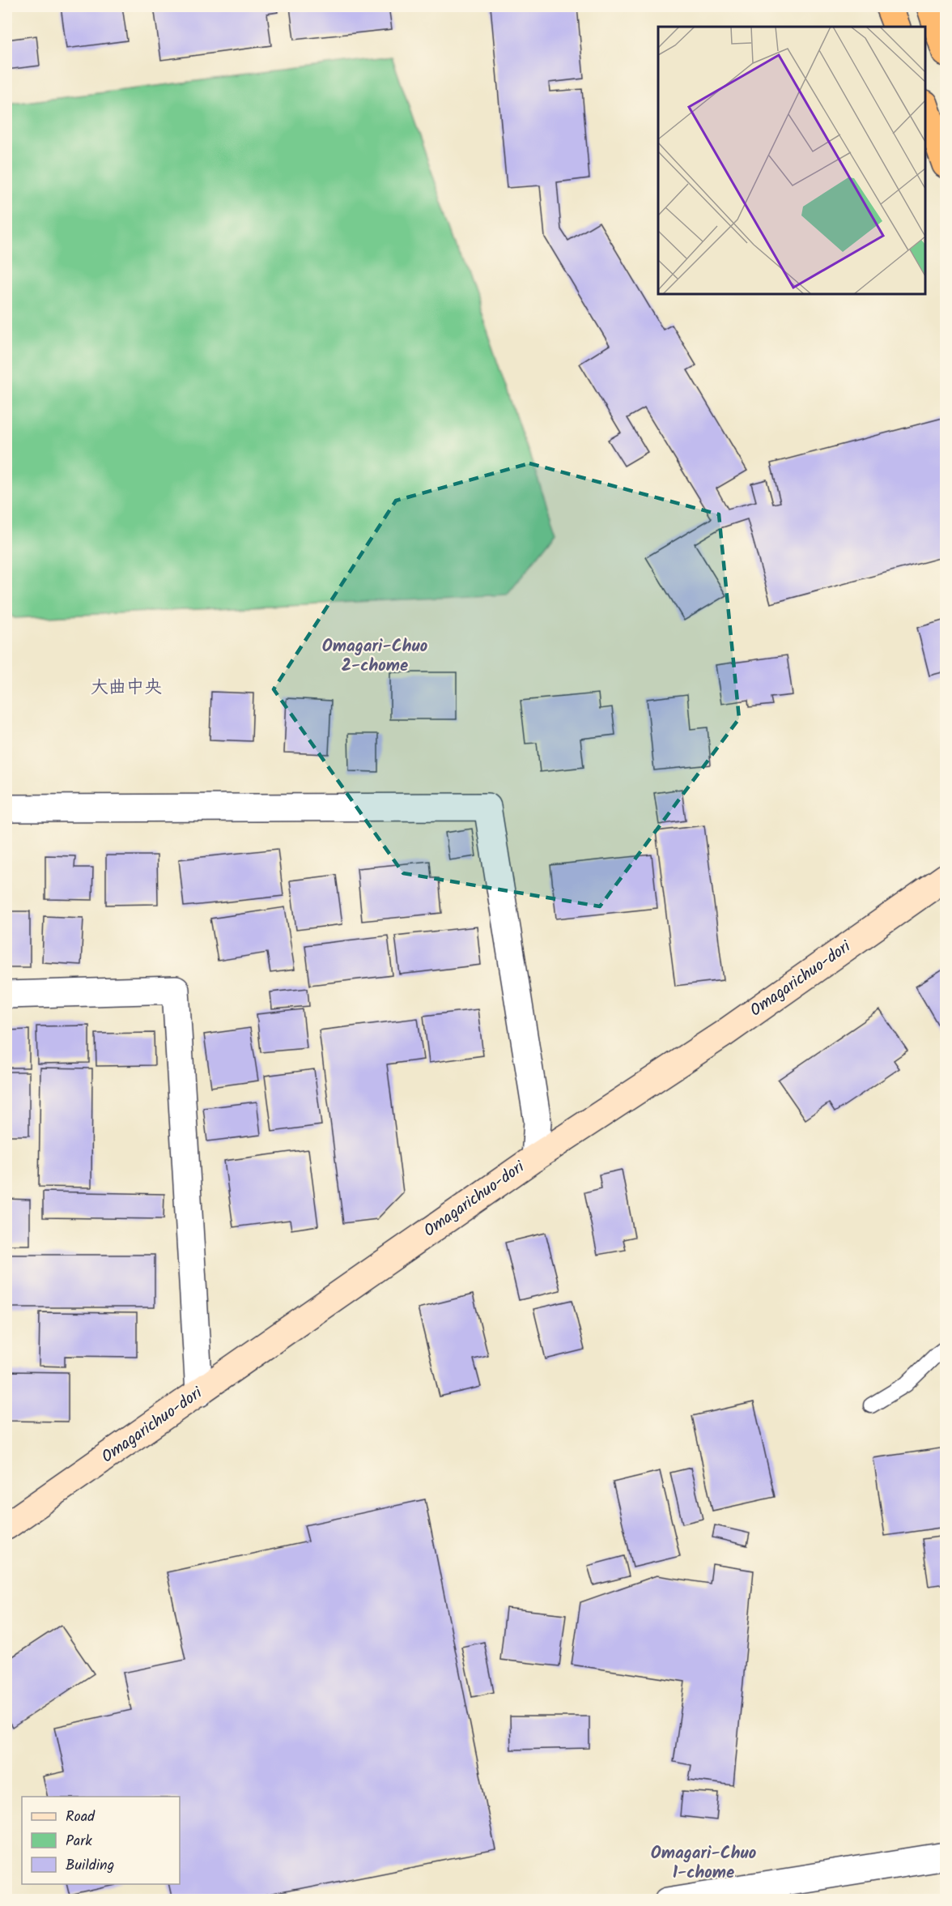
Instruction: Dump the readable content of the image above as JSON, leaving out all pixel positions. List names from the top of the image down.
{
  "streets": {
    "main road": ["Omagarichuo-dori"]
  },
  "districts": ["Omagari-Chuo 2-chome", "大曲中央", "Omagari-Chuo 1-chome"],
  "legend": ["Road", "Park", "Building"]
}
